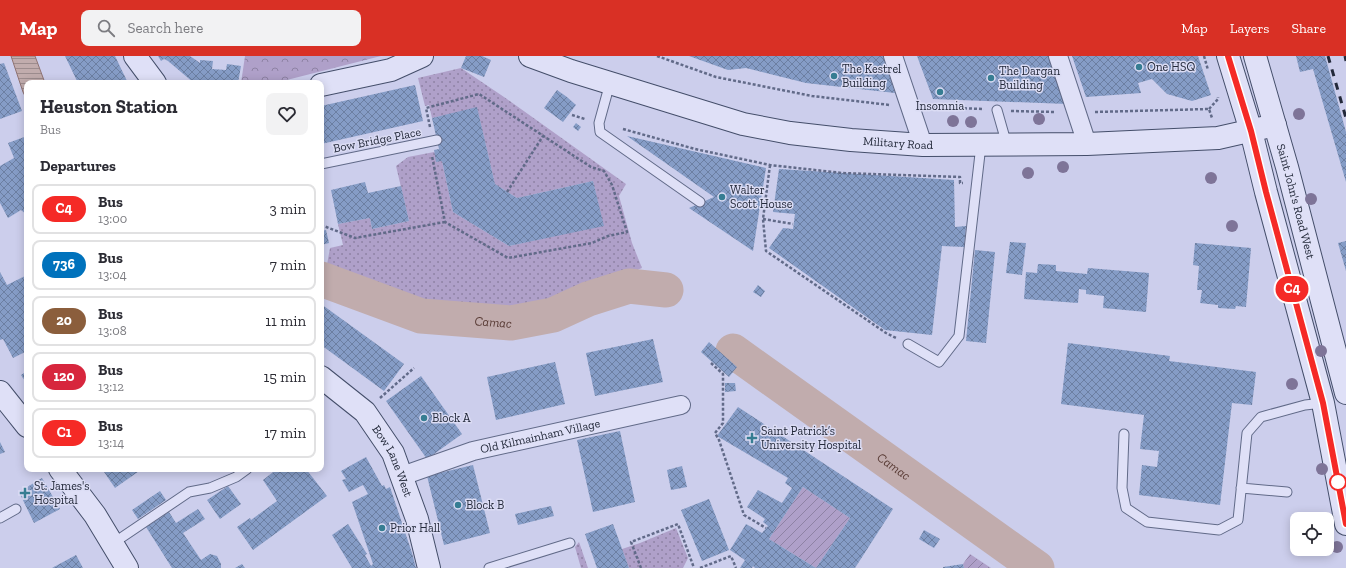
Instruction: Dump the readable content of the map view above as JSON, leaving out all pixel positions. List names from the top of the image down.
{
  "streets": {
    "street": [
      "Military Road",
      "Saint John's Road West",
      "Old Kilmainham Village",
      "Bow Lane West"
    ],
    "lane": ["Bow Bridge Place"]
  },
  "crossings": [
    ["Military Road", "Saint John's Road West"],
    ["Old Kilmainham Village", "Bow Lane West"]
  ],
  "water": ["Camac"],
  "places": {
    "other": [
      "One HSQ",
      "The Kestrel Building",
      "The Dargan Building",
      "Insomnia",
      "Walter Scott House",
      "Block A",
      "Block B",
      "Prior Hall"
    ],
    "health": ["Saint Patrick’s University Hospital", "St. James's Hospital"]
  },
  "lines": ["bus line C4"],
  "page": {
    "header": "Map",
    "search": "Search here",
    "nav": ["Map", "Layers", "Share"],
    "on_map": "C4",
    "heading": [
      ["Heuston Station", "Bus"],
      "Departures"
    ],
    "list": [
      {
        "mark": "C4",
        "name": "Bus",
        "note": "13:00",
        "value": "3 min"
      },
      {
        "mark": "736",
        "name": "Bus",
        "note": "13:04",
        "value": "7 min"
      },
      {
        "mark": "20",
        "name": "Bus",
        "note": "13:08",
        "value": "11 min"
      },
      {
        "mark": "120",
        "name": "Bus",
        "note": "13:12",
        "value": "15 min"
      },
      {
        "mark": "C1",
        "name": "Bus",
        "note": "13:14",
        "value": "17 min"
      }
    ]
  }
}
